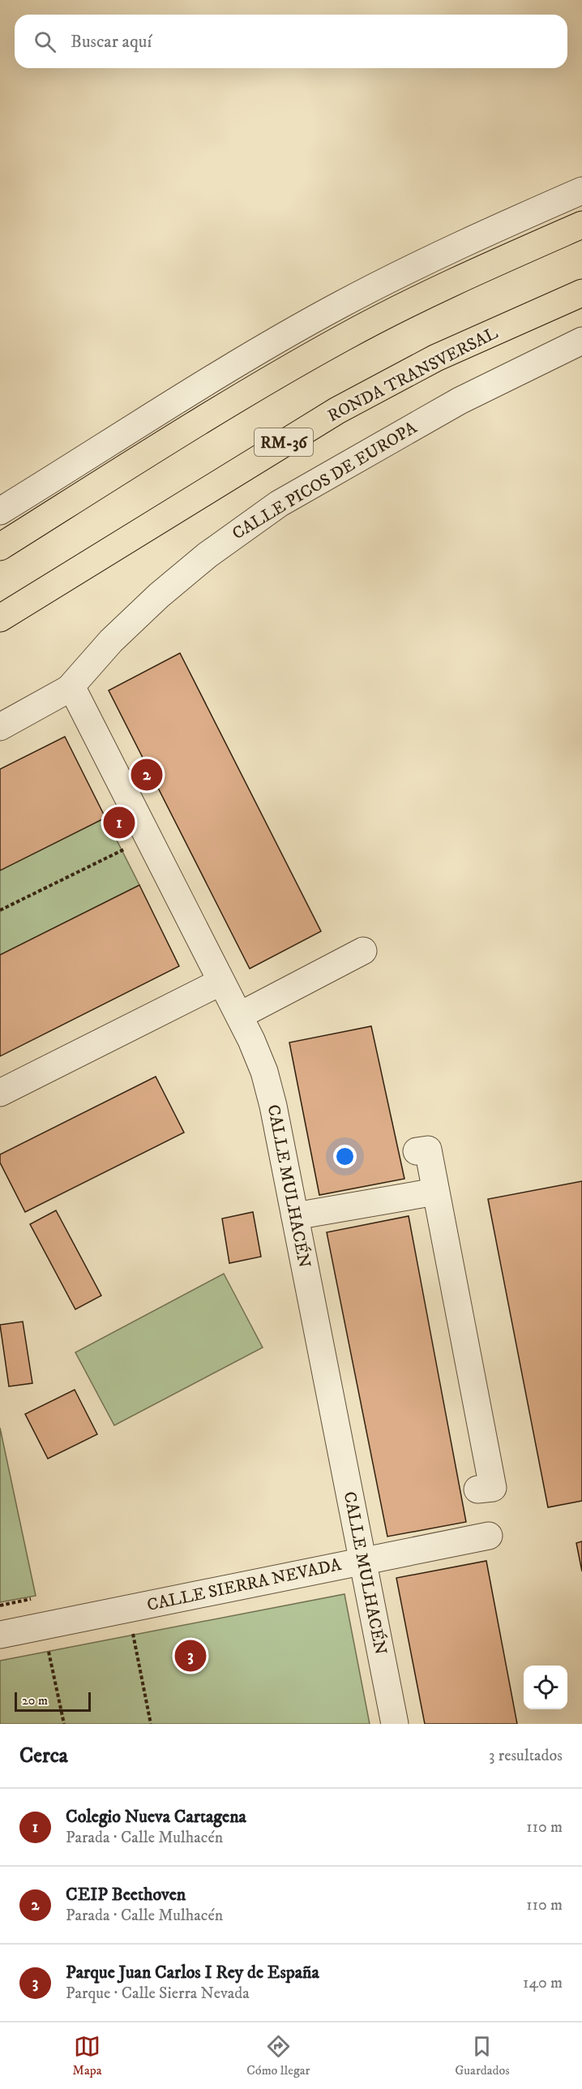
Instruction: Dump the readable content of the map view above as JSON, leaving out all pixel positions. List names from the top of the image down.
{
  "streets": {
    "highway": ["RONDA TRANSVERSAL", "RM-36"],
    "street": ["CALLE PICOS DE EUROPA", "CALLE MULHACÉN", "CALLE SIERRA NEVADA"]
  },
  "crossings": [
    ["CALLE PICOS DE EUROPA", "CALLE MULHACÉN"],
    ["CALLE MULHACÉN", "CALLE SIERRA NEVADA"]
  ],
  "scale_bar": "20 m",
  "page": {
    "search": "Buscar aquí",
    "pins": ["2", "1", "3"],
    "scale": "20 m",
    "heading": ["Cerca", "3 resultados"],
    "list": [
      {
        "mark": "1",
        "name": "Colegio Nueva Cartagena",
        "note": "Parada · Calle Mulhacén",
        "value": "110 m"
      },
      {
        "mark": "2",
        "name": "CEIP Beethoven",
        "note": "Parada · Calle Mulhacén",
        "value": "110 m"
      },
      {
        "mark": "3",
        "name": "Parque Juan Carlos I Rey de España",
        "note": "Parque · Calle Sierra Nevada",
        "value": "140 m"
      }
    ],
    "nav": ["Mapa", "Cómo llegar", "Guardados"]
  }
}
